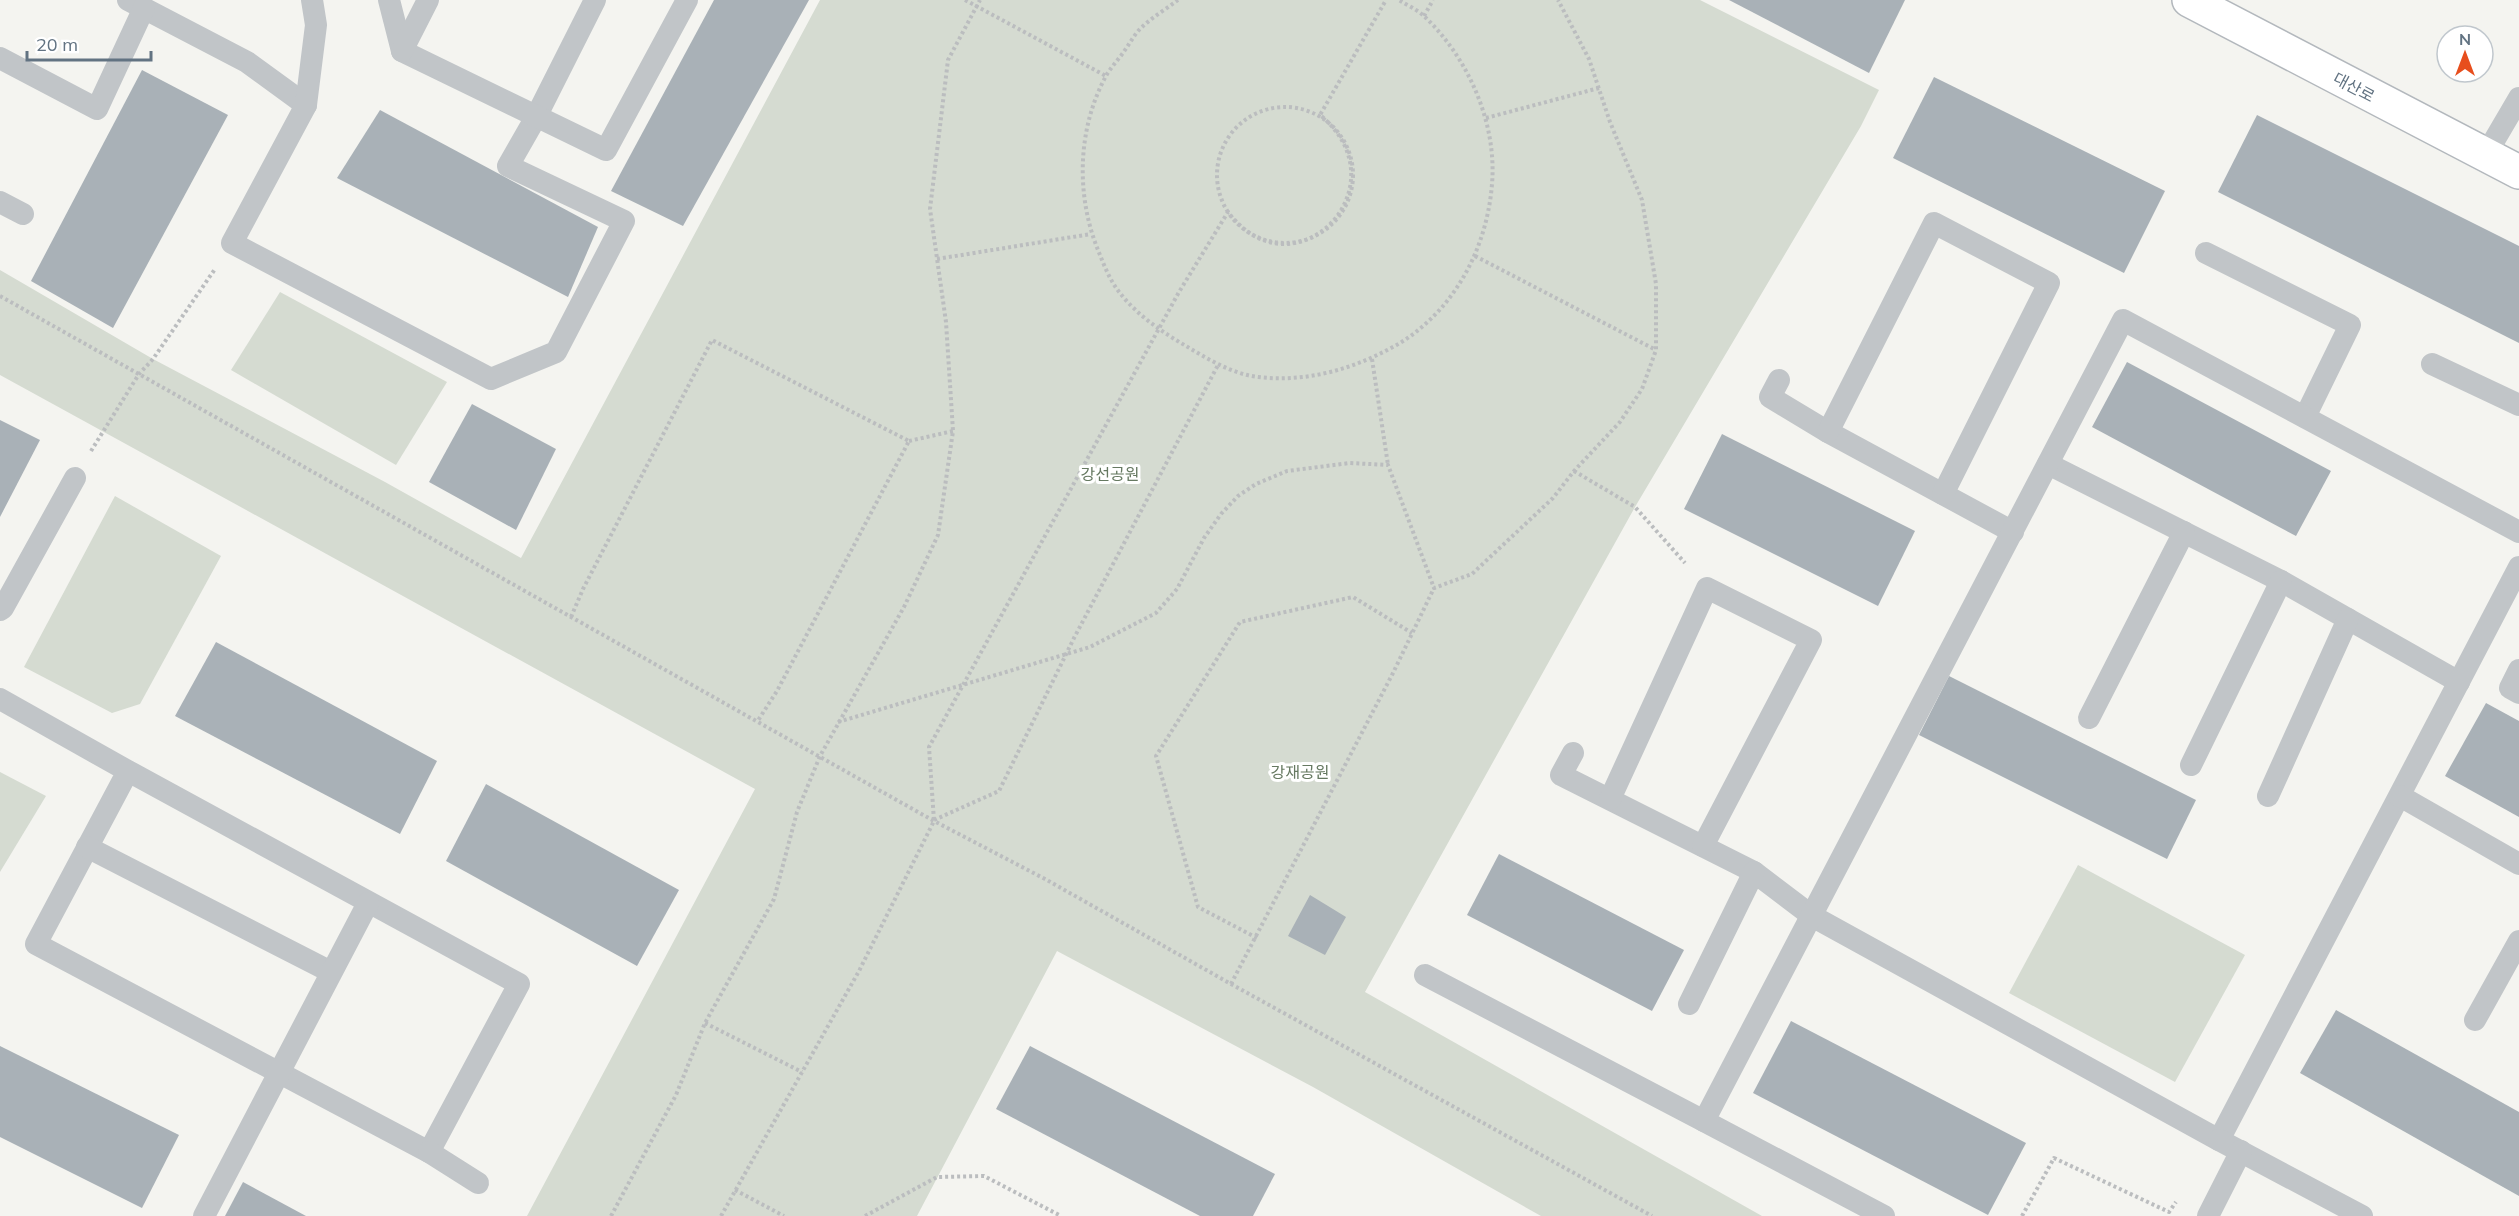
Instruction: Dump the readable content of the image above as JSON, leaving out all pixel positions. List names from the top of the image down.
{
  "streets": {
    "main road": ["대산로"]
  },
  "parks": ["강선공원", "강재공원"],
  "scale_bar": "20 m",
  "north": "top"
}
